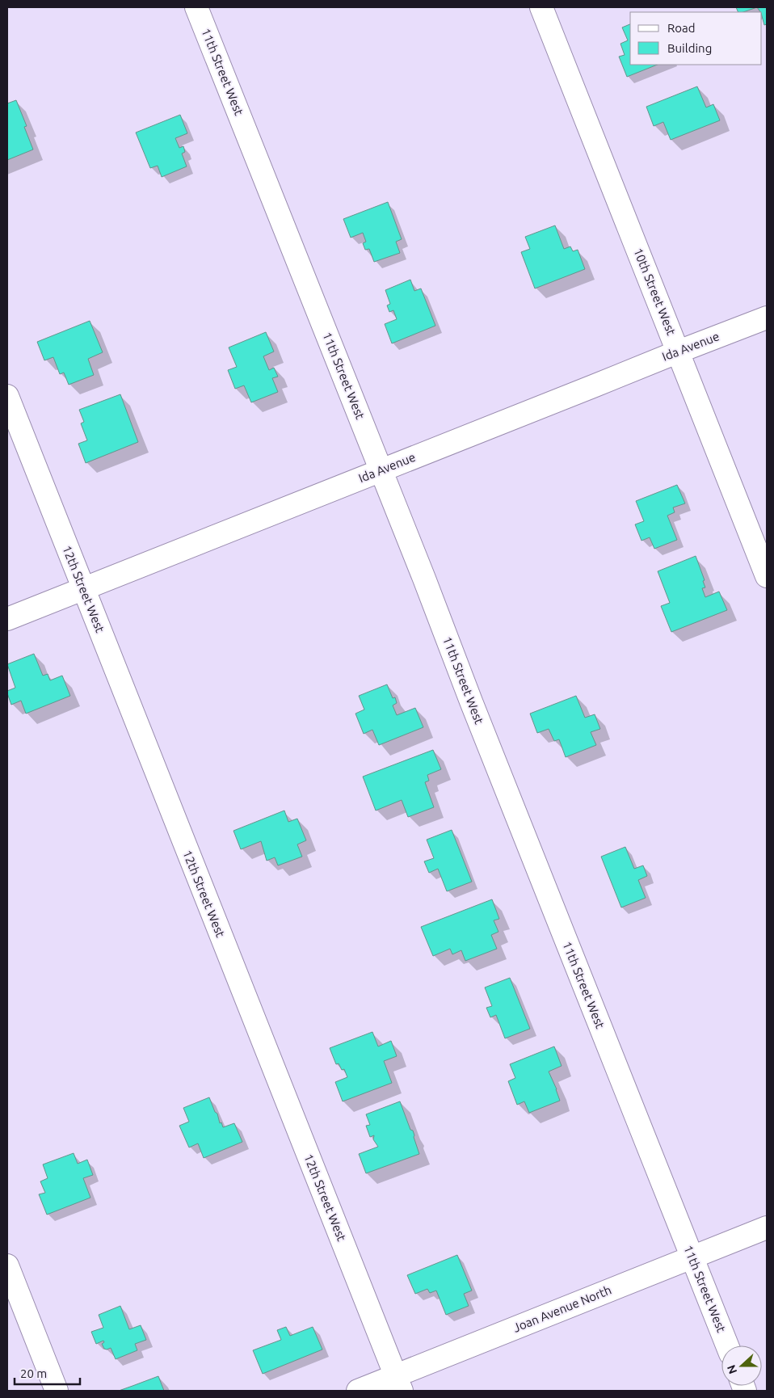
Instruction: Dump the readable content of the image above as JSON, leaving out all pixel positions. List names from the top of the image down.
{
  "streets": {
    "street": [
      "11th Street West",
      "10th Street West",
      "Ida Avenue",
      "12th Street West",
      "Joan Avenue North"
    ]
  },
  "crossings": [
    ["11th Street West", "Ida Avenue"],
    ["11th Street West", "Joan Avenue North"],
    ["10th Street West", "Ida Avenue"],
    ["Ida Avenue", "12th Street West"],
    ["12th Street West", "Joan Avenue North"]
  ],
  "legend": ["Road", "Building"],
  "scale_bar": "20 m",
  "north": "left"
}
